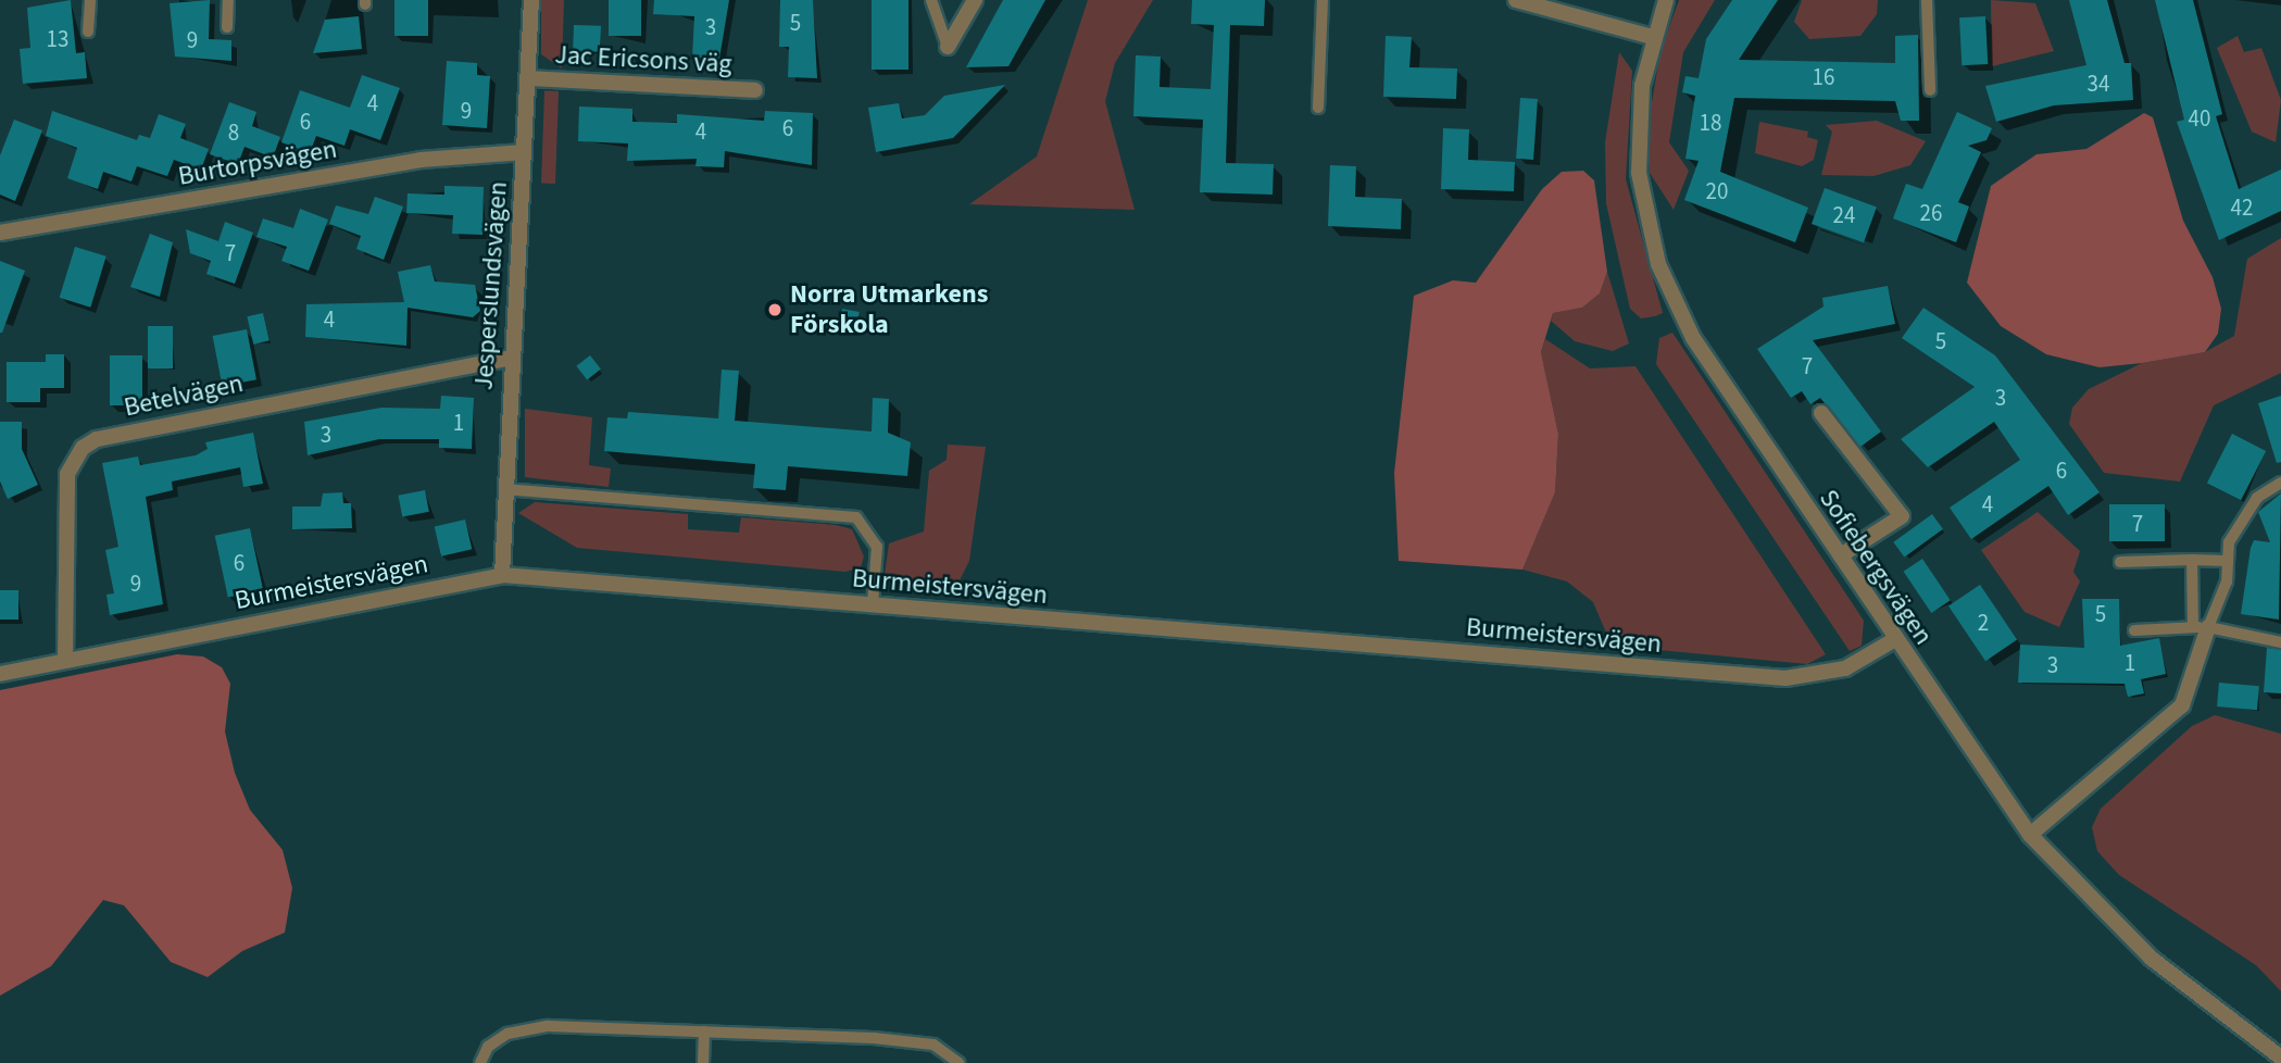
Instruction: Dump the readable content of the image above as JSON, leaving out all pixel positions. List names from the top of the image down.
{
  "streets": {
    "street": [
      "Jac Ericsons väg",
      "Burtorpsvägen",
      "Jesperslundsvägen",
      "Betelvägen",
      "Sofiebergsvägen",
      "Burmeistersvägen"
    ]
  },
  "crossings": [
    ["Jac Ericsons väg", "Jesperslundsvägen"],
    ["Burtorpsvägen", "Jesperslundsvägen"],
    ["Jesperslundsvägen", "Betelvägen"],
    ["Jesperslundsvägen", "Burmeistersvägen"],
    ["Betelvägen", "Burmeistersvägen"],
    ["Sofiebergsvägen", "Burmeistersvägen"]
  ],
  "places": ["Norra Utmarkens Förskola"],
  "house_numbers": [
    "5",
    "3",
    "13",
    "9",
    "16",
    "34",
    "4",
    "9",
    "40",
    "6",
    "18",
    "6",
    "4",
    "8",
    "20",
    "42",
    "26",
    "24",
    "7",
    "4",
    "5",
    "7",
    "3",
    "1",
    "3",
    "6",
    "4",
    "7",
    "6",
    "9",
    "5",
    "2",
    "1",
    "3"
  ]
}
